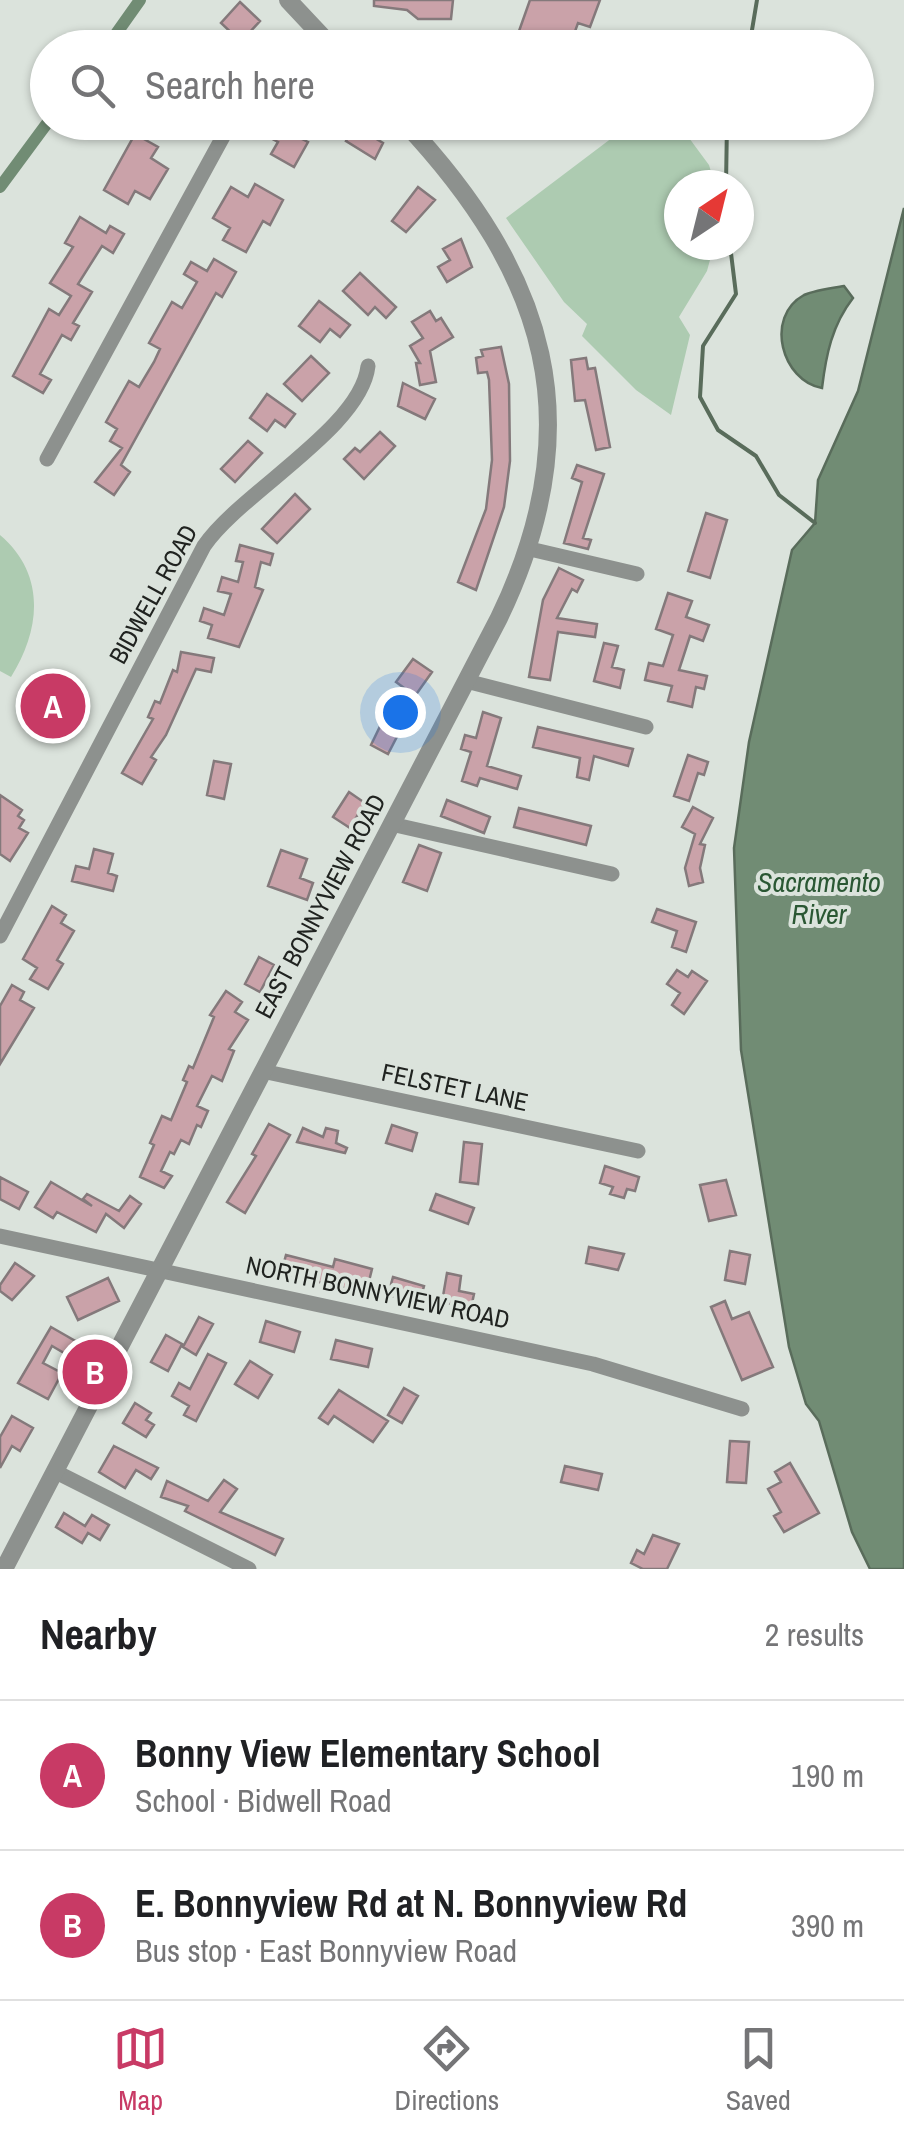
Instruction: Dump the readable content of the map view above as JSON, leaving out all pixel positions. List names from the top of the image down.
{
  "streets": {
    "street": [
      "BIDWELL ROAD",
      "EAST BONNYVIEW ROAD",
      "FELSTET LANE",
      "NORTH BONNYVIEW ROAD"
    ]
  },
  "crossings": [
    ["EAST BONNYVIEW ROAD", "FELSTET LANE"],
    ["EAST BONNYVIEW ROAD", "NORTH BONNYVIEW ROAD"]
  ],
  "water": ["Sacramento River"],
  "north": "top right",
  "page": {
    "search": "Search here",
    "pins": ["A", "B"],
    "heading": ["Nearby", "2 results"],
    "list": [
      {
        "mark": "A",
        "name": "Bonny View Elementary School",
        "note": "School · Bidwell Road",
        "value": "190 m"
      },
      {
        "mark": "B",
        "name": "E. Bonnyview Rd at N. Bonnyview Rd",
        "note": "Bus stop · East Bonnyview Road",
        "value": "390 m"
      }
    ],
    "nav": ["Map", "Directions", "Saved"]
  }
}
